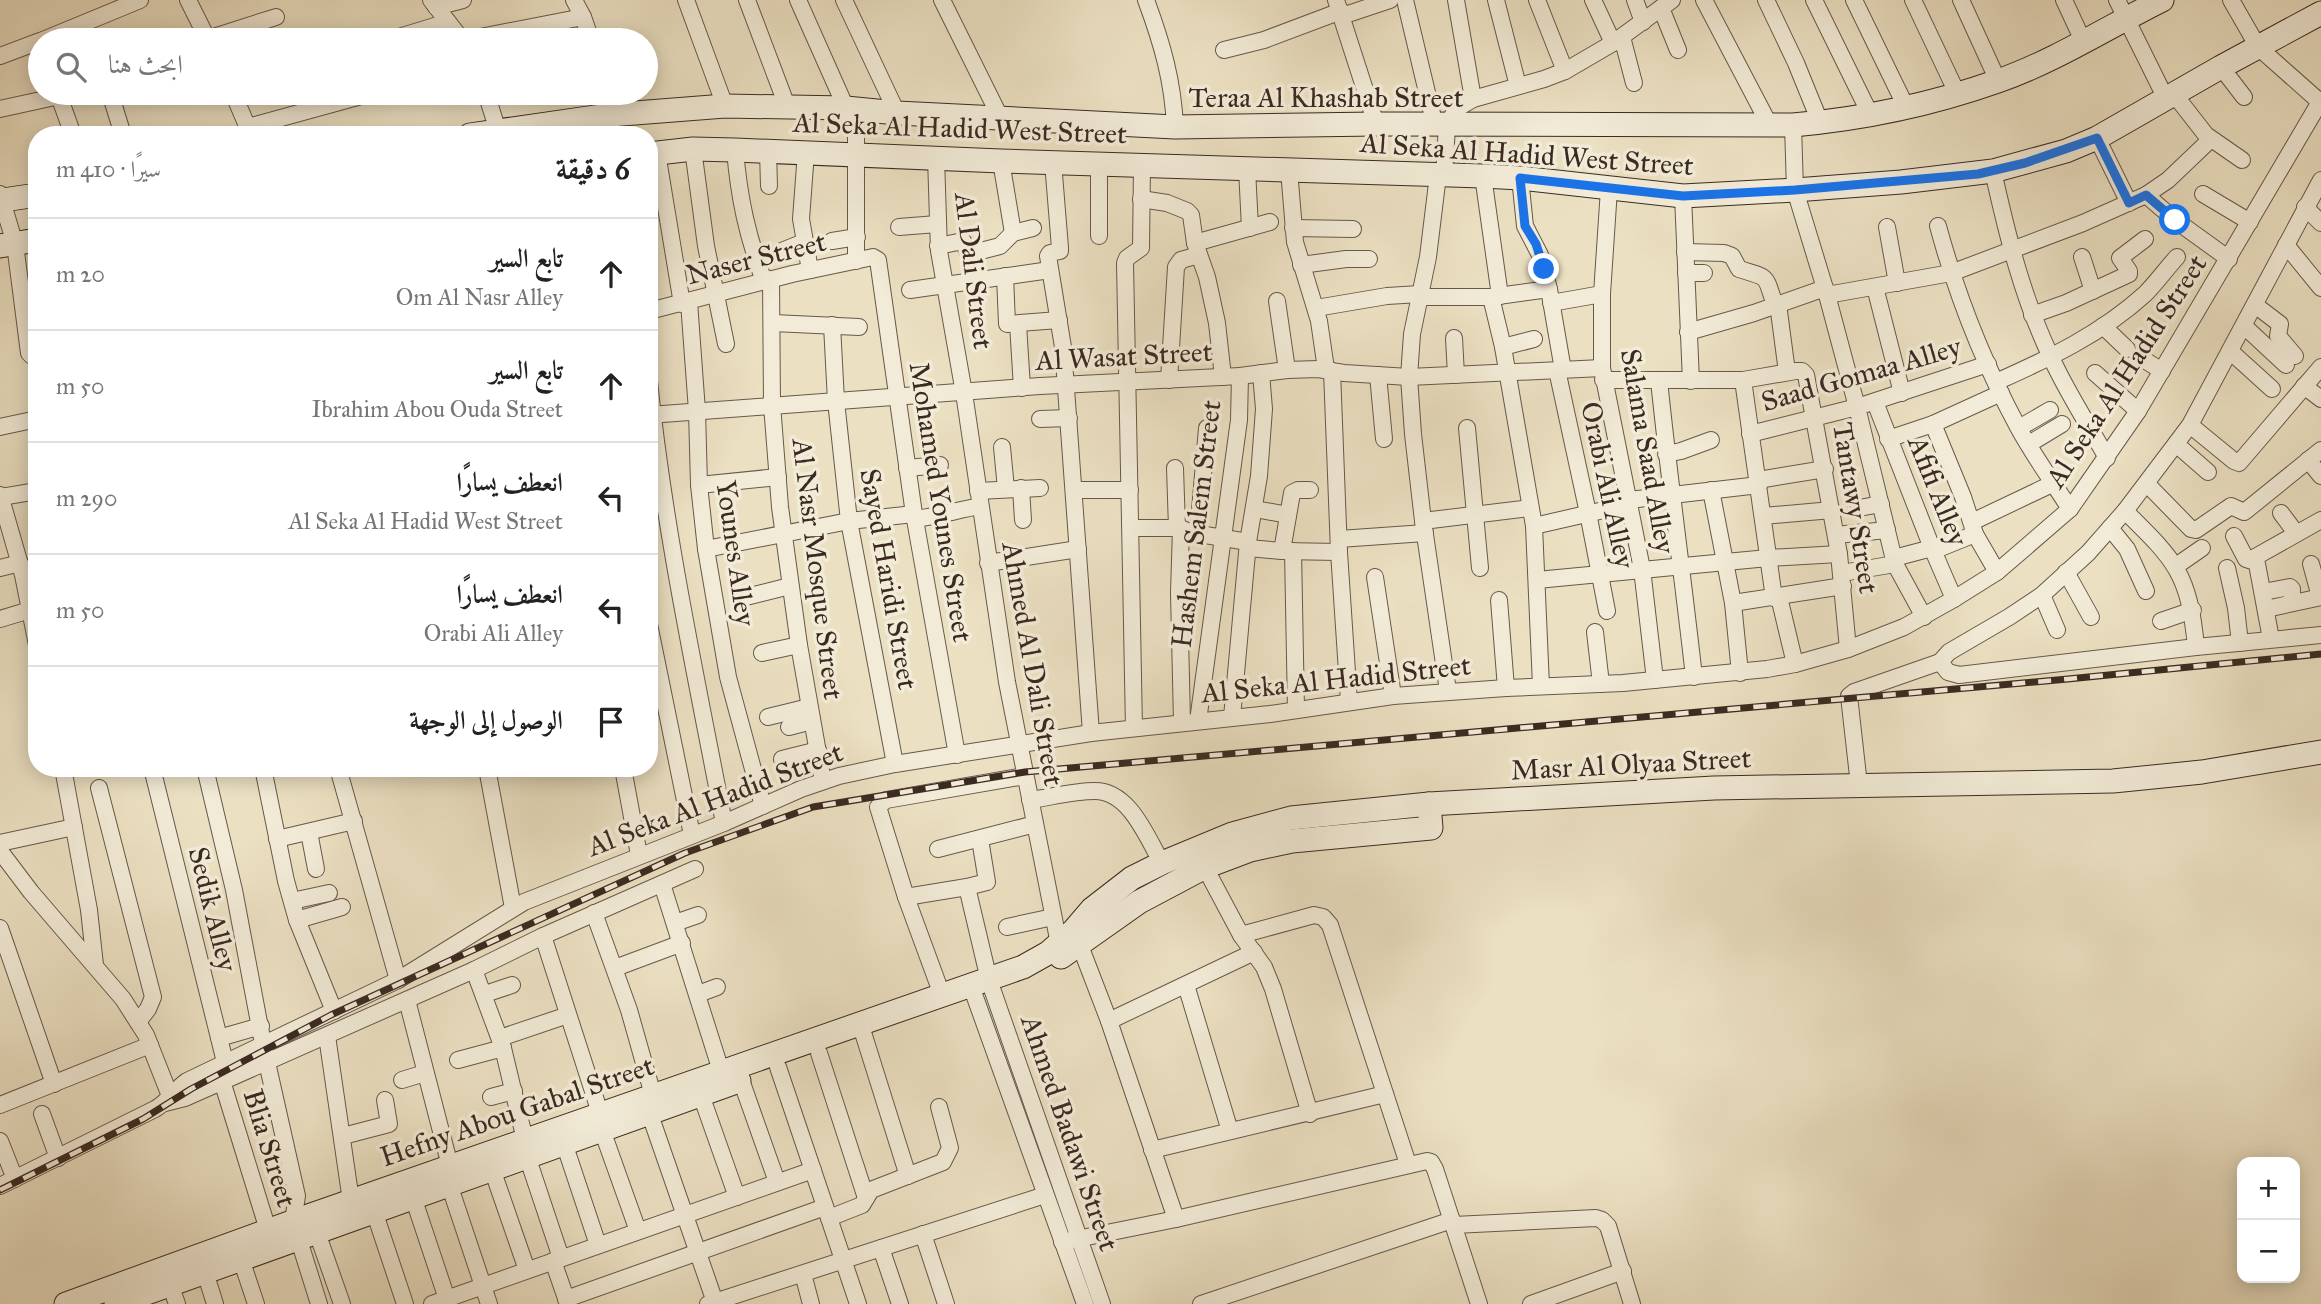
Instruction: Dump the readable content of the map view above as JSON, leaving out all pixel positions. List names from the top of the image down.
{
  "streets": {
    "street": [
      "Teraa Al Khashab Street",
      "Al Seka Al Hadid West Street",
      "Naser Street",
      "Al Dali Street",
      "Al Wasat Street",
      "Al Seka Al Hadid Street",
      "Saad Gomaa Alley",
      "Salama Saad Alley",
      "Orabi Ali Alley",
      "Afifi Alley",
      "Mohamed Younes Street",
      "Tantawy Street",
      "Hashem Salem Street",
      "Younes Alley",
      "Al Nasr Mosque Street",
      "Sayed Haridi Street",
      "Ahmed Al Dali Street",
      "Masr Al Olyaa Street",
      "Sedik Alley",
      "Hefny Abou Gabal Street",
      "Ahmed Badawi Street",
      "Blia Street"
    ]
  },
  "crossings": [
    ["Al Seka Al Hadid West Street", "Al Dali Street"],
    ["Al Seka Al Hadid West Street", "Salama Saad Alley"],
    ["Al Seka Al Hadid West Street", "Orabi Ali Alley"],
    ["Al Seka Al Hadid West Street", "Al Nasr Mosque Street"],
    ["Naser Street", "Mohamed Younes Street"],
    ["Naser Street", "Younes Alley"],
    ["Naser Street", "Al Nasr Mosque Street"],
    ["Al Dali Street", "Al Wasat Street"],
    ["Al Dali Street", "Ahmed Al Dali Street"],
    ["Al Wasat Street", "Salama Saad Alley"],
    ["Al Wasat Street", "Orabi Ali Alley"],
    ["Al Wasat Street", "Mohamed Younes Street"],
    ["Al Wasat Street", "Tantawy Street"],
    ["Al Wasat Street", "Hashem Salem Street"],
    ["Al Wasat Street", "Younes Alley"],
    ["Al Wasat Street", "Al Nasr Mosque Street"],
    ["Al Wasat Street", "Sayed Haridi Street"],
    ["Al Wasat Street", "Ahmed Al Dali Street"],
    ["Al Seka Al Hadid Street", "Salama Saad Alley"],
    ["Al Seka Al Hadid Street", "Afifi Alley"],
    ["Al Seka Al Hadid Street", "Mohamed Younes Street"],
    ["Al Seka Al Hadid Street", "Tantawy Street"],
    ["Al Seka Al Hadid Street", "Hashem Salem Street"],
    ["Al Seka Al Hadid Street", "Younes Alley"],
    ["Al Seka Al Hadid Street", "Al Nasr Mosque Street"],
    ["Al Seka Al Hadid Street", "Sayed Haridi Street"],
    ["Al Seka Al Hadid Street", "Ahmed Al Dali Street"],
    ["Al Seka Al Hadid Street", "Sedik Alley"],
    ["Al Seka Al Hadid Street", "Blia Street"],
    ["Saad Gomaa Alley", "Afifi Alley"],
    ["Saad Gomaa Alley", "Tantawy Street"],
    ["Ahmed Al Dali Street", "Masr Al Olyaa Street"],
    ["Masr Al Olyaa Street", "Hefny Abou Gabal Street"],
    ["Masr Al Olyaa Street", "Ahmed Badawi Street"],
    ["Hefny Abou Gabal Street", "Ahmed Badawi Street"],
    ["Hefny Abou Gabal Street", "Blia Street"]
  ],
  "page": {
    "search": "ابحث هنا",
    "heading": ["6 دقيقة", "سيرًا · 410 m"],
    "list": [
      ["تابع السير", "Om Al Nasr Alley", "20 m"],
      ["تابع السير", "Ibrahim Abou Ouda Street", "50 m"],
      ["انعطف يسارًا", "Al Seka Al Hadid West Street", "290 m"],
      ["انعطف يسارًا", "Orabi Ali Alley", "50 m"],
      "الوصول إلى الوجهة"
    ],
    "map_buttons": ["+", "−"]
  }
}
